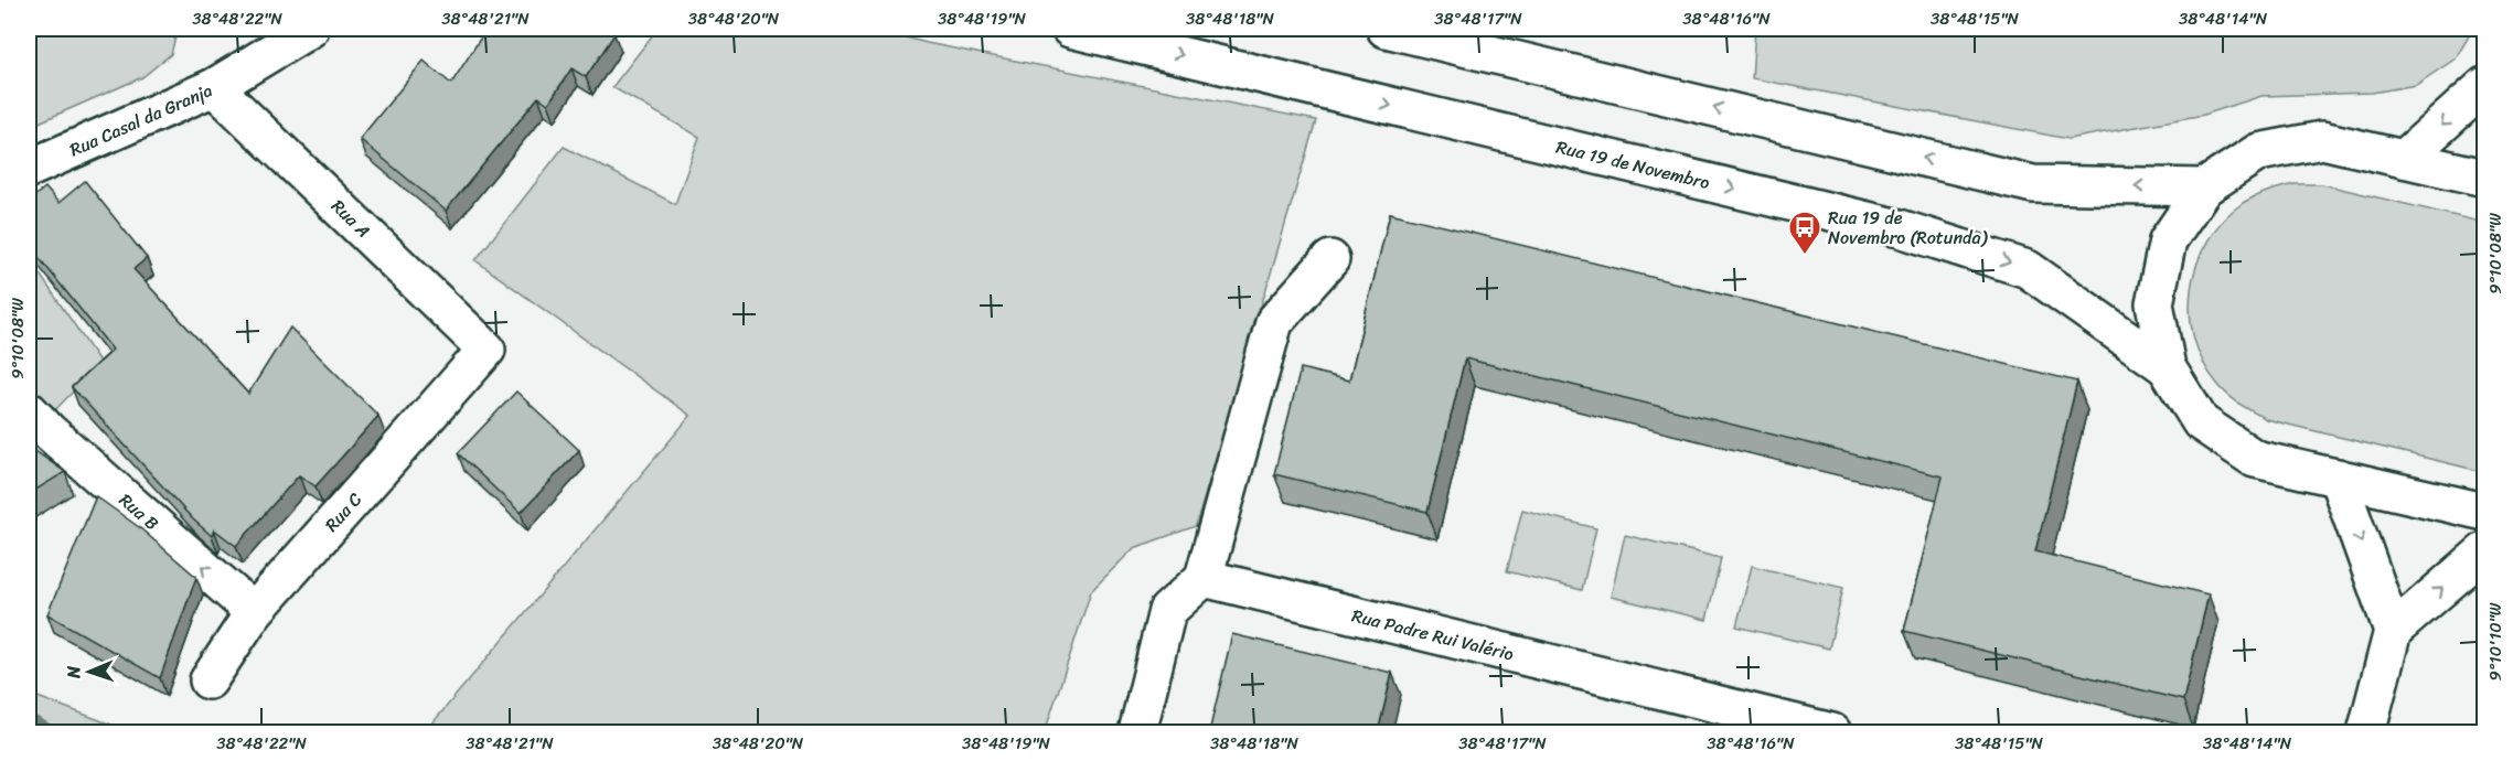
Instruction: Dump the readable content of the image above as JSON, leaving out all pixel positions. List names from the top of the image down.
{
  "streets": {
    "street": [
      "Rua Casal da Granja",
      "Rua 19 de Novembro",
      "Rua A",
      "Rua B",
      "Rua C",
      "Rua Padre Rui Valério"
    ]
  },
  "crossings": [
    ["Rua Casal da Granja", "Rua A"],
    ["Rua A", "Rua C"],
    ["Rua B", "Rua C"]
  ],
  "one_way": ["Rua B"],
  "places": {
    "bus stop": ["Rua 19 de Novembro (Rotunda)"]
  },
  "north": "left",
  "coordinates": [
    "38°48'22\"N",
    "38°48'21\"N",
    "38°48'20\"N",
    "38°48'19\"N",
    "38°48'18\"N",
    "38°48'17\"N",
    "38°48'16\"N",
    "38°48'15\"N",
    "38°48'14\"N",
    "9°10'08\"W",
    "9°10'10\"W"
  ]
}
